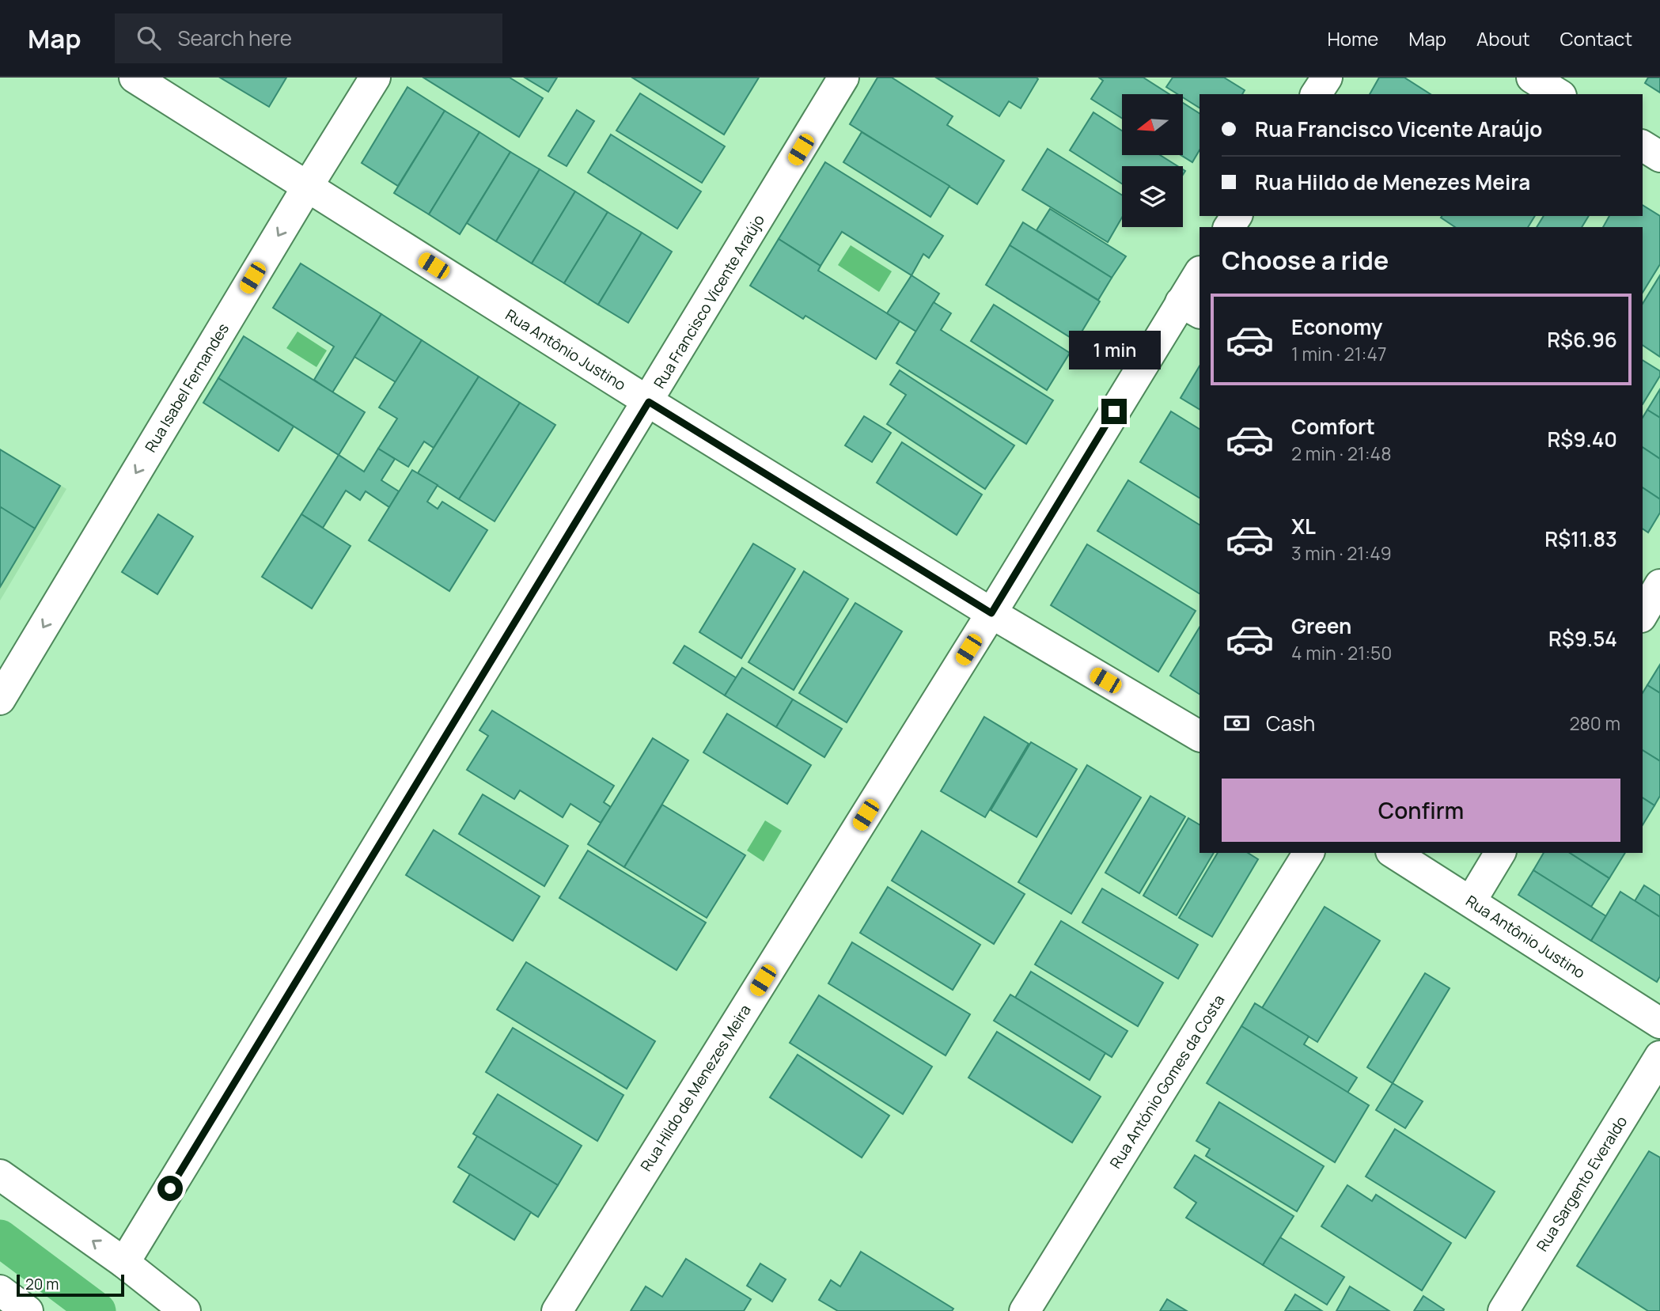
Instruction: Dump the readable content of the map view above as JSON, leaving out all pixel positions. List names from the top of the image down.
{
  "streets": {
    "street": [
      "Rua Francisco Vicente Araújo",
      "Rua Antônio Justino",
      "Rua Isabel Fernandes",
      "Rua António Gomes da Costa",
      "Rua Hildo de Menezes Meira",
      "Rua Sargento Everaldo"
    ]
  },
  "crossings": [
    ["Rua Francisco Vicente Araújo", "Rua Antônio Justino"],
    ["Rua Antônio Justino", "Rua Isabel Fernandes"],
    ["Rua Antônio Justino", "Rua Hildo de Menezes Meira"]
  ],
  "one_way": ["Rua Isabel Fernandes"],
  "scale_bar": "20 m",
  "north": "left",
  "page": {
    "header": "Map",
    "search": "Search here",
    "nav": [
      "Home",
      "Map",
      "About",
      "Contact"
    ],
    "banner": ["Rua Francisco Vicente Araújo", "Rua Hildo de Menezes Meira"],
    "heading": "Choose a ride",
    "list": [
      {
        "name": "Economy",
        "note": "1 min · 21:47",
        "value": "R$6.96"
      },
      {
        "name": "Comfort",
        "note": "2 min · 21:48",
        "value": "R$9.40"
      },
      {
        "name": "XL",
        "note": "3 min · 21:49",
        "value": "R$11.83"
      },
      {
        "name": "Green",
        "note": "4 min · 21:50",
        "value": "R$9.54"
      }
    ],
    "bubble": "1 min",
    "pay": ["Cash", "280 m"],
    "buttons": "Confirm",
    "scale": "20 m"
  }
}
